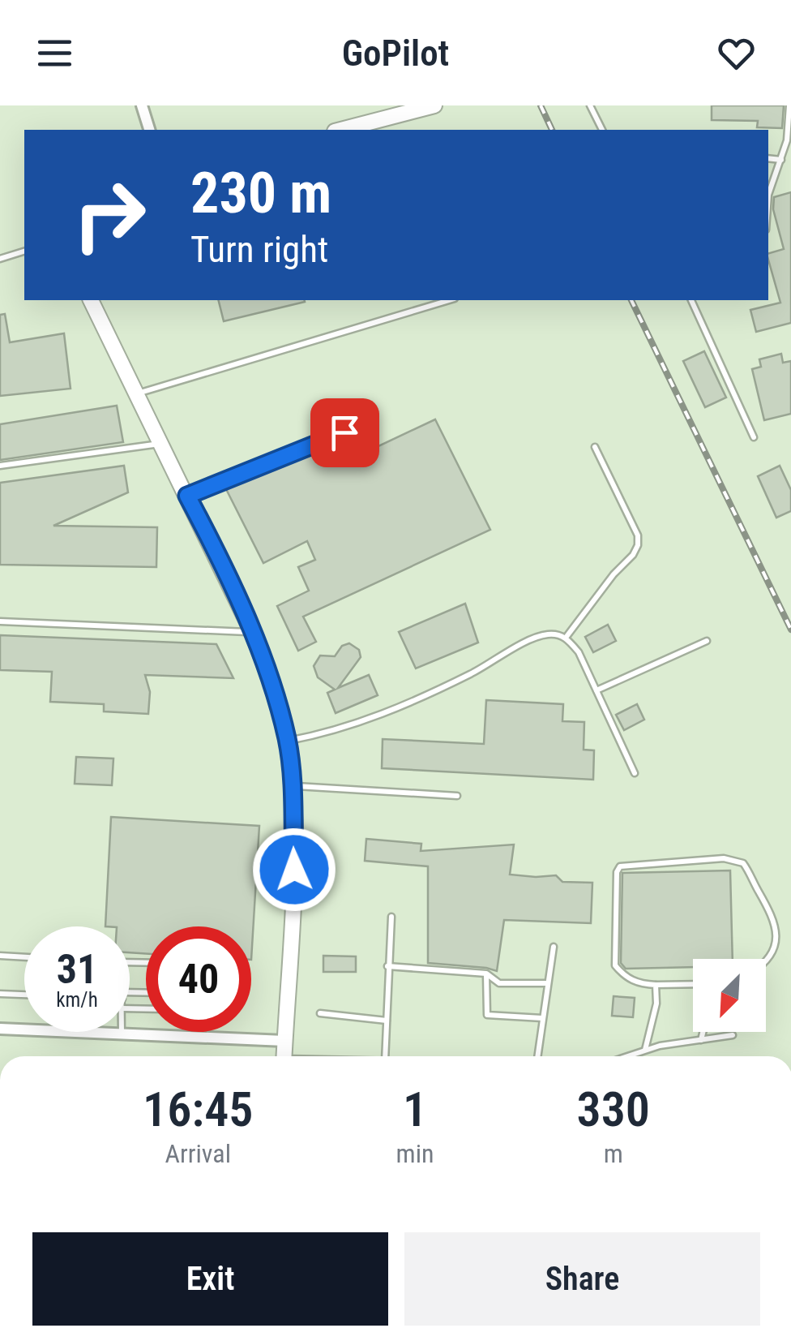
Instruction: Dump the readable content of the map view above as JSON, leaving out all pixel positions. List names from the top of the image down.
{
  "north": "bottom left",
  "page": {
    "header": "GoPilot",
    "turn": ["230 m", "Turn right"],
    "speed": "31 km/h",
    "limit": "40",
    "eta": [
      "16:45",
      "Arrival",
      "1",
      "min",
      "330",
      "m"
    ],
    "buttons": ["Exit", "Share"]
  }
}
